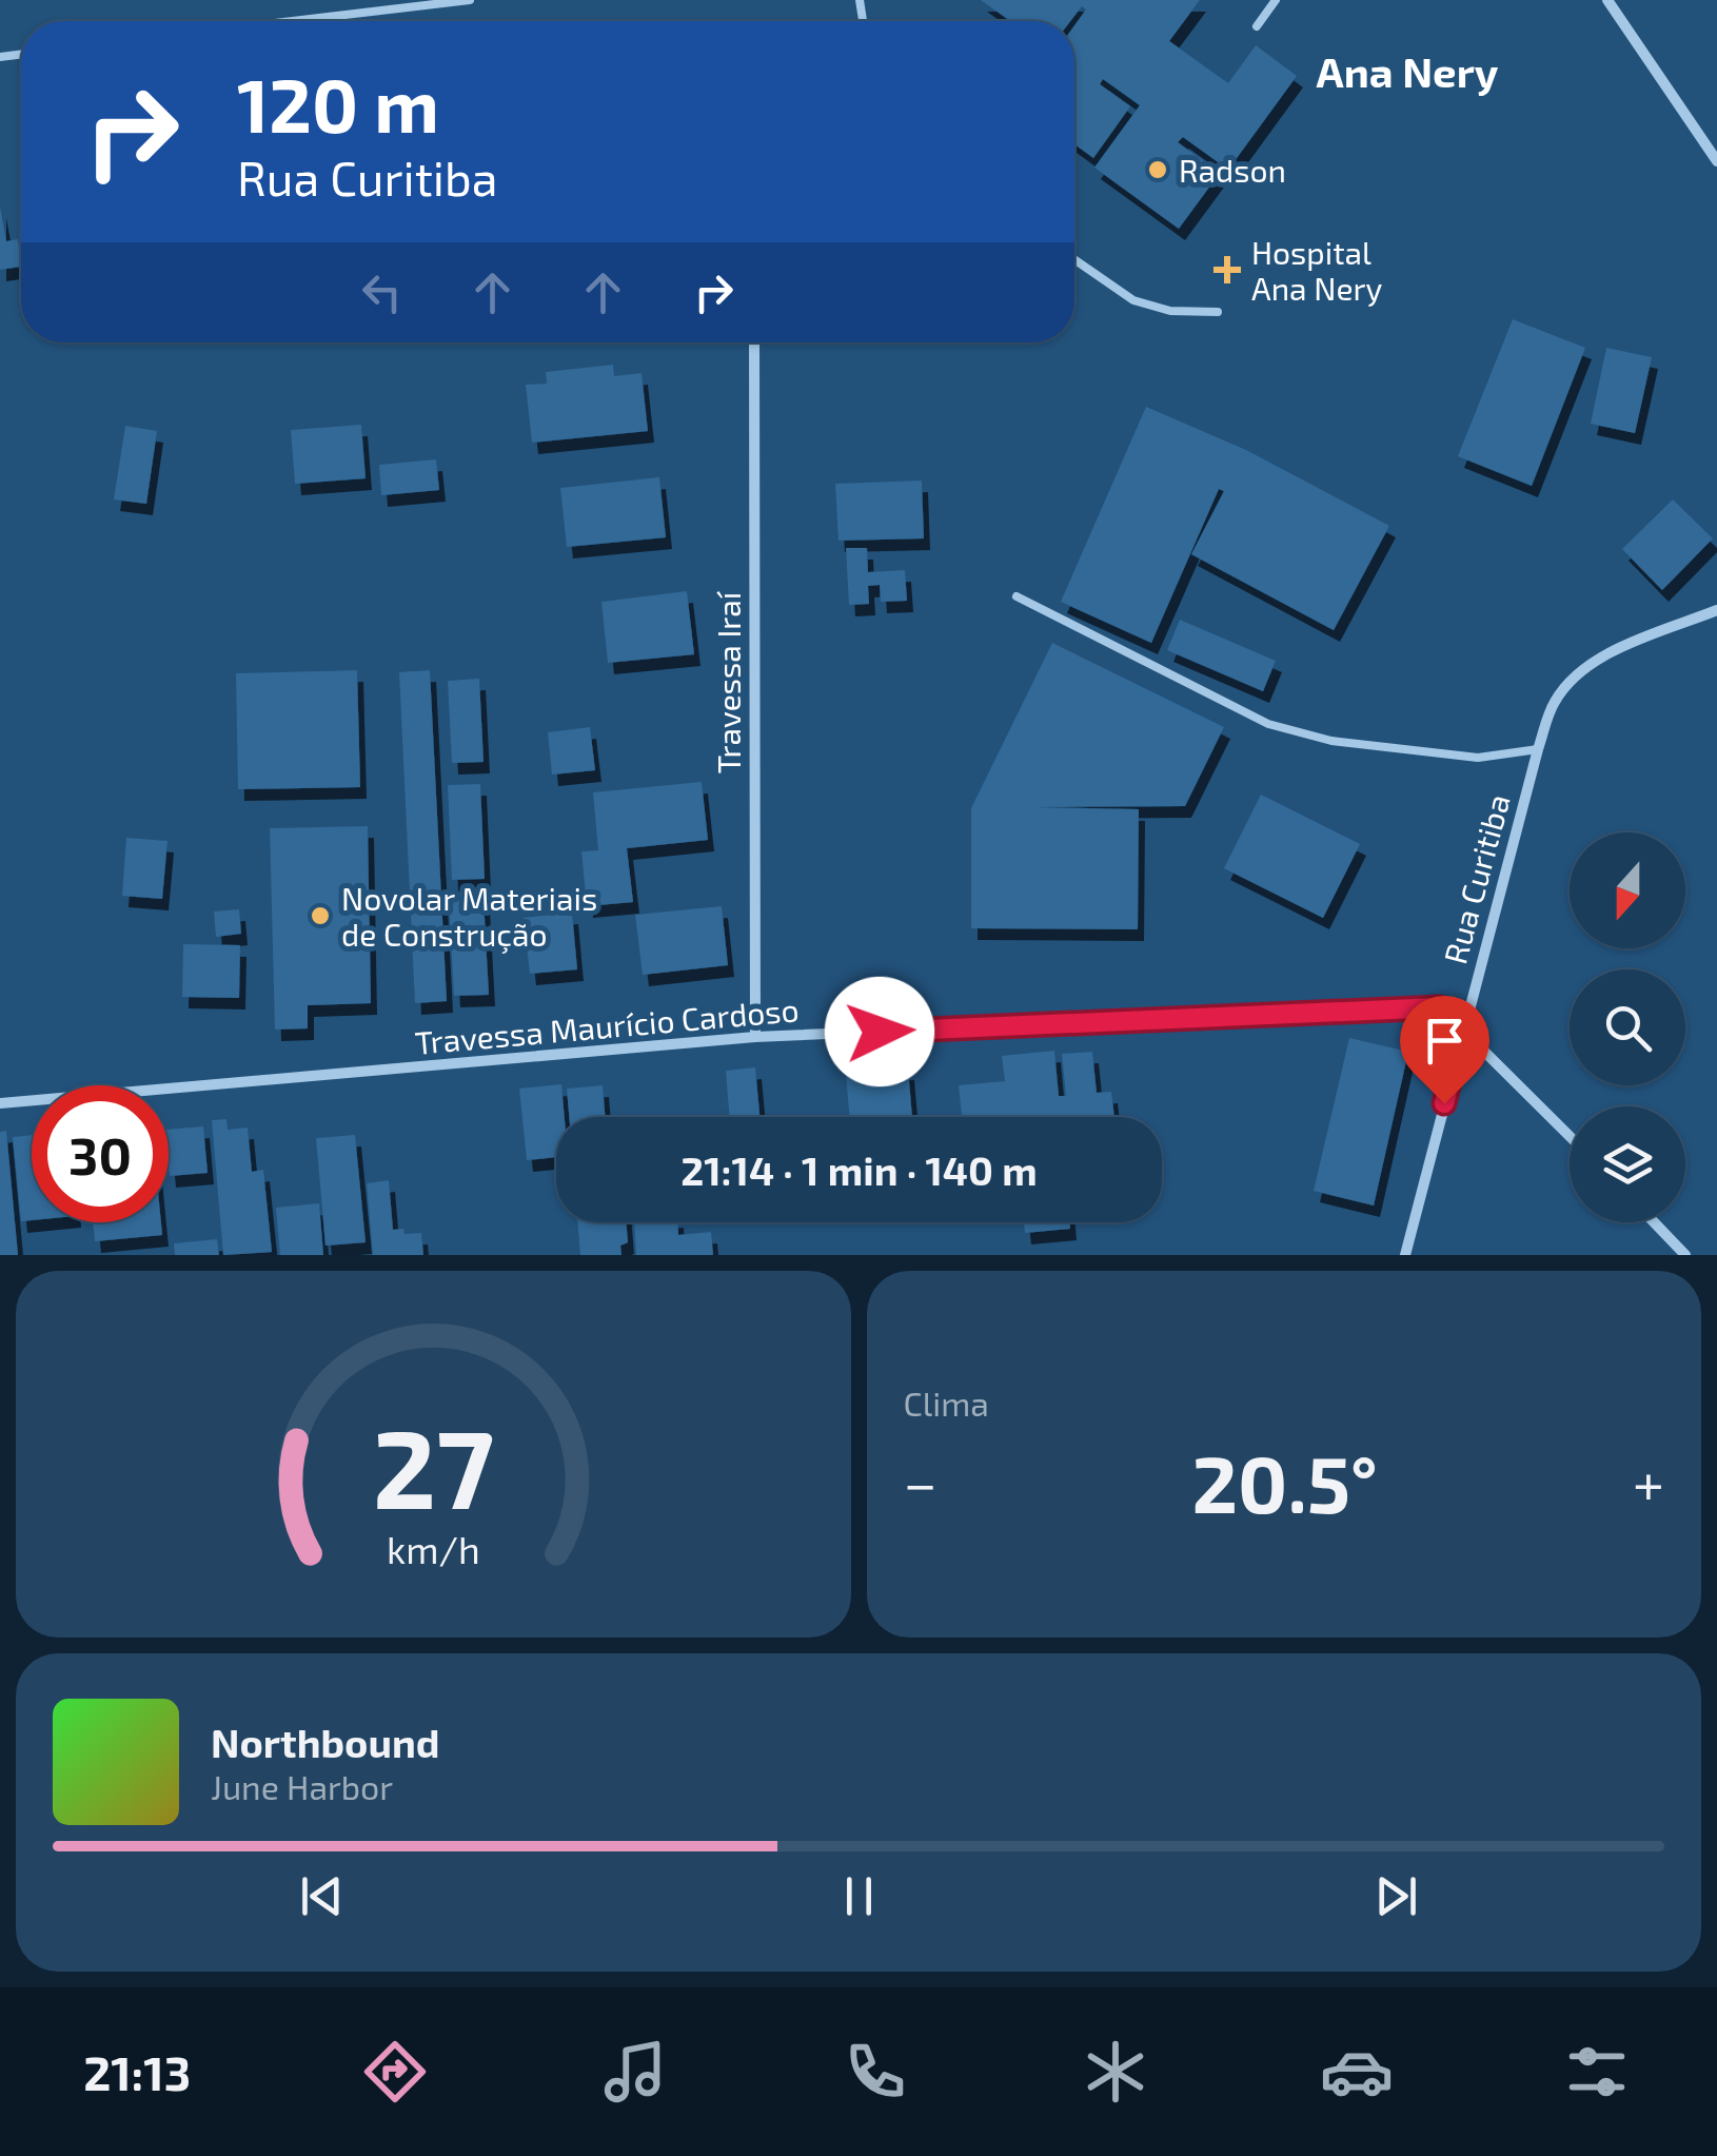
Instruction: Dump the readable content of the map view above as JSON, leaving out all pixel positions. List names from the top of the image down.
{
  "streets": {
    "street": ["Travessa Iraí", "Rua Curitiba", "Travessa Maurício Cardoso"]
  },
  "crossings": [
    ["Travessa Iraí", "Travessa Maurício Cardoso"],
    ["Rua Curitiba", "Travessa Maurício Cardoso"]
  ],
  "districts": ["Ana Nery"],
  "places": {
    "other": ["Radson", "Novolar Materiais de Construção"],
    "health": ["Hospital Ana Nery"]
  },
  "north": "bottom",
  "page": {
    "turn": ["120 m", "Rua Curitiba"],
    "limit": "30",
    "trip": "21:14 · 1 min · 140 m",
    "tile": "Clima",
    "heat": ["−", "20.5°", "+"],
    "song": ["Northbound", "June Harbor"],
    "tabs": "21:13",
    "gauge": ["27", "km/h"]
  }
}
